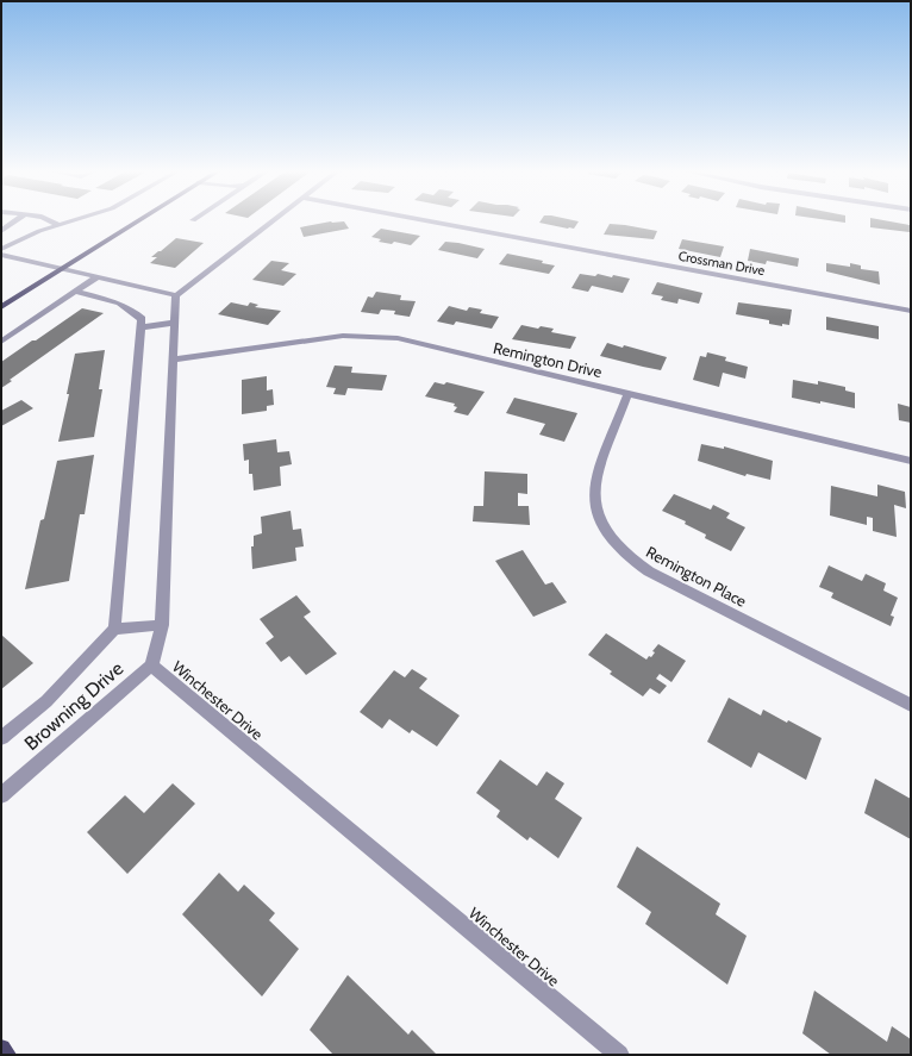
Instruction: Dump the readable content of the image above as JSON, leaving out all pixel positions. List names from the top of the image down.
{
  "streets": {
    "street": [
      "Crossman Drive",
      "Remington Drive",
      "Remington Place",
      "Winchester Drive",
      "Browning Drive"
    ]
  },
  "crossings": [
    ["Remington Drive", "Remington Place"],
    ["Remington Drive", "Winchester Drive"],
    ["Winchester Drive", "Browning Drive"]
  ]
}
